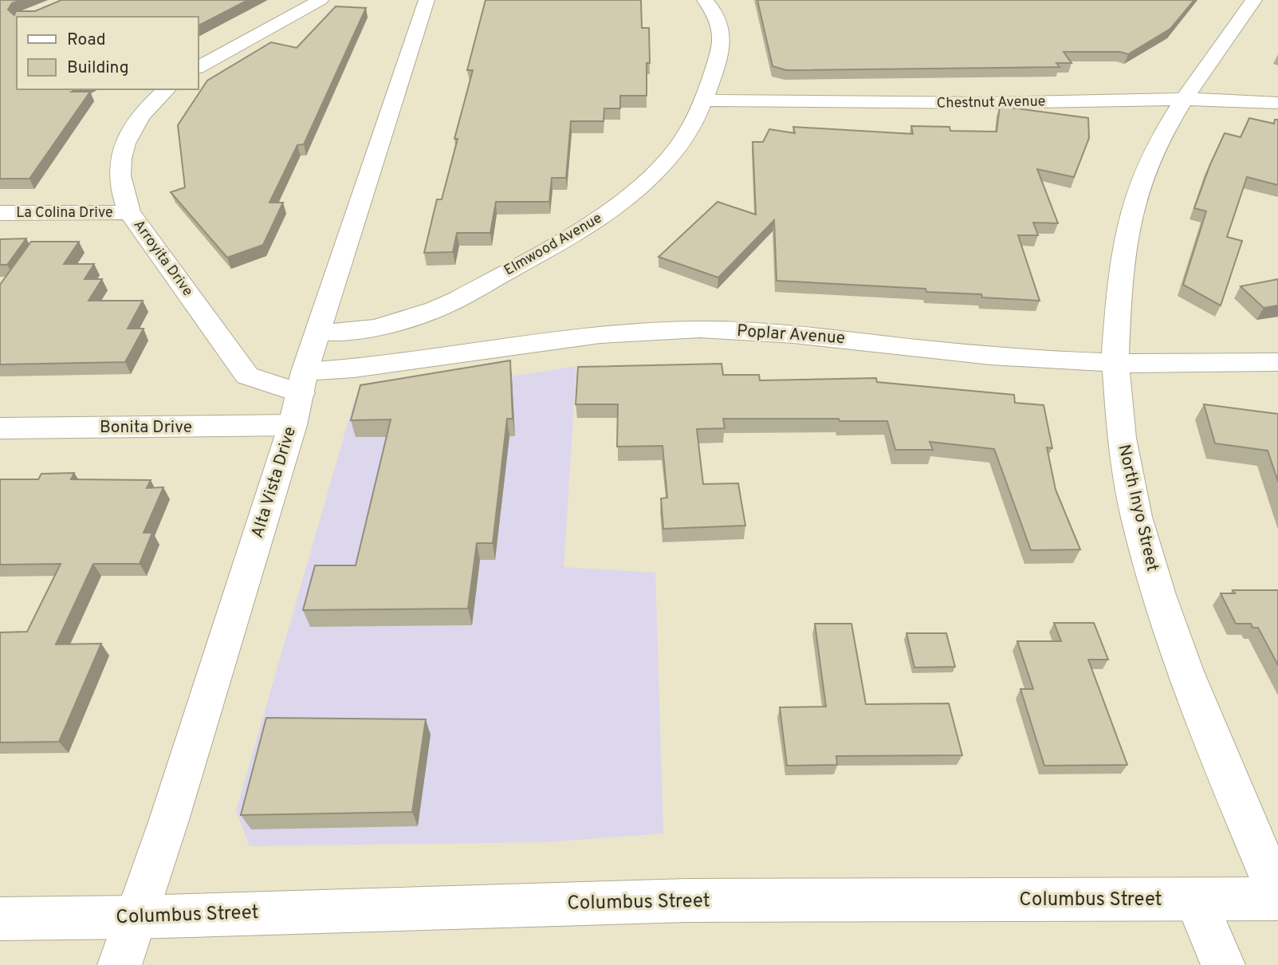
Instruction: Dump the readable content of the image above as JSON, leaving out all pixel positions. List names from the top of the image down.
{
  "streets": {
    "street": [
      "Chestnut Avenue",
      "La Colina Drive",
      "Elmwood Avenue",
      "Arroyita Drive",
      "Poplar Avenue",
      "Bonita Drive",
      "Alta Vista Drive",
      "North Inyo Street",
      "Columbus Street"
    ]
  },
  "crossings": [
    ["Chestnut Avenue", "Elmwood Avenue"],
    ["Chestnut Avenue", "North Inyo Street"],
    ["La Colina Drive", "Arroyita Drive"],
    ["Elmwood Avenue", "Alta Vista Drive"],
    ["Arroyita Drive", "Poplar Avenue"],
    ["Arroyita Drive", "Alta Vista Drive"],
    ["Poplar Avenue", "Alta Vista Drive"],
    ["Poplar Avenue", "North Inyo Street"],
    ["Bonita Drive", "Alta Vista Drive"],
    ["Alta Vista Drive", "Columbus Street"],
    ["North Inyo Street", "Columbus Street"]
  ],
  "legend": ["Road", "Building"]
}
